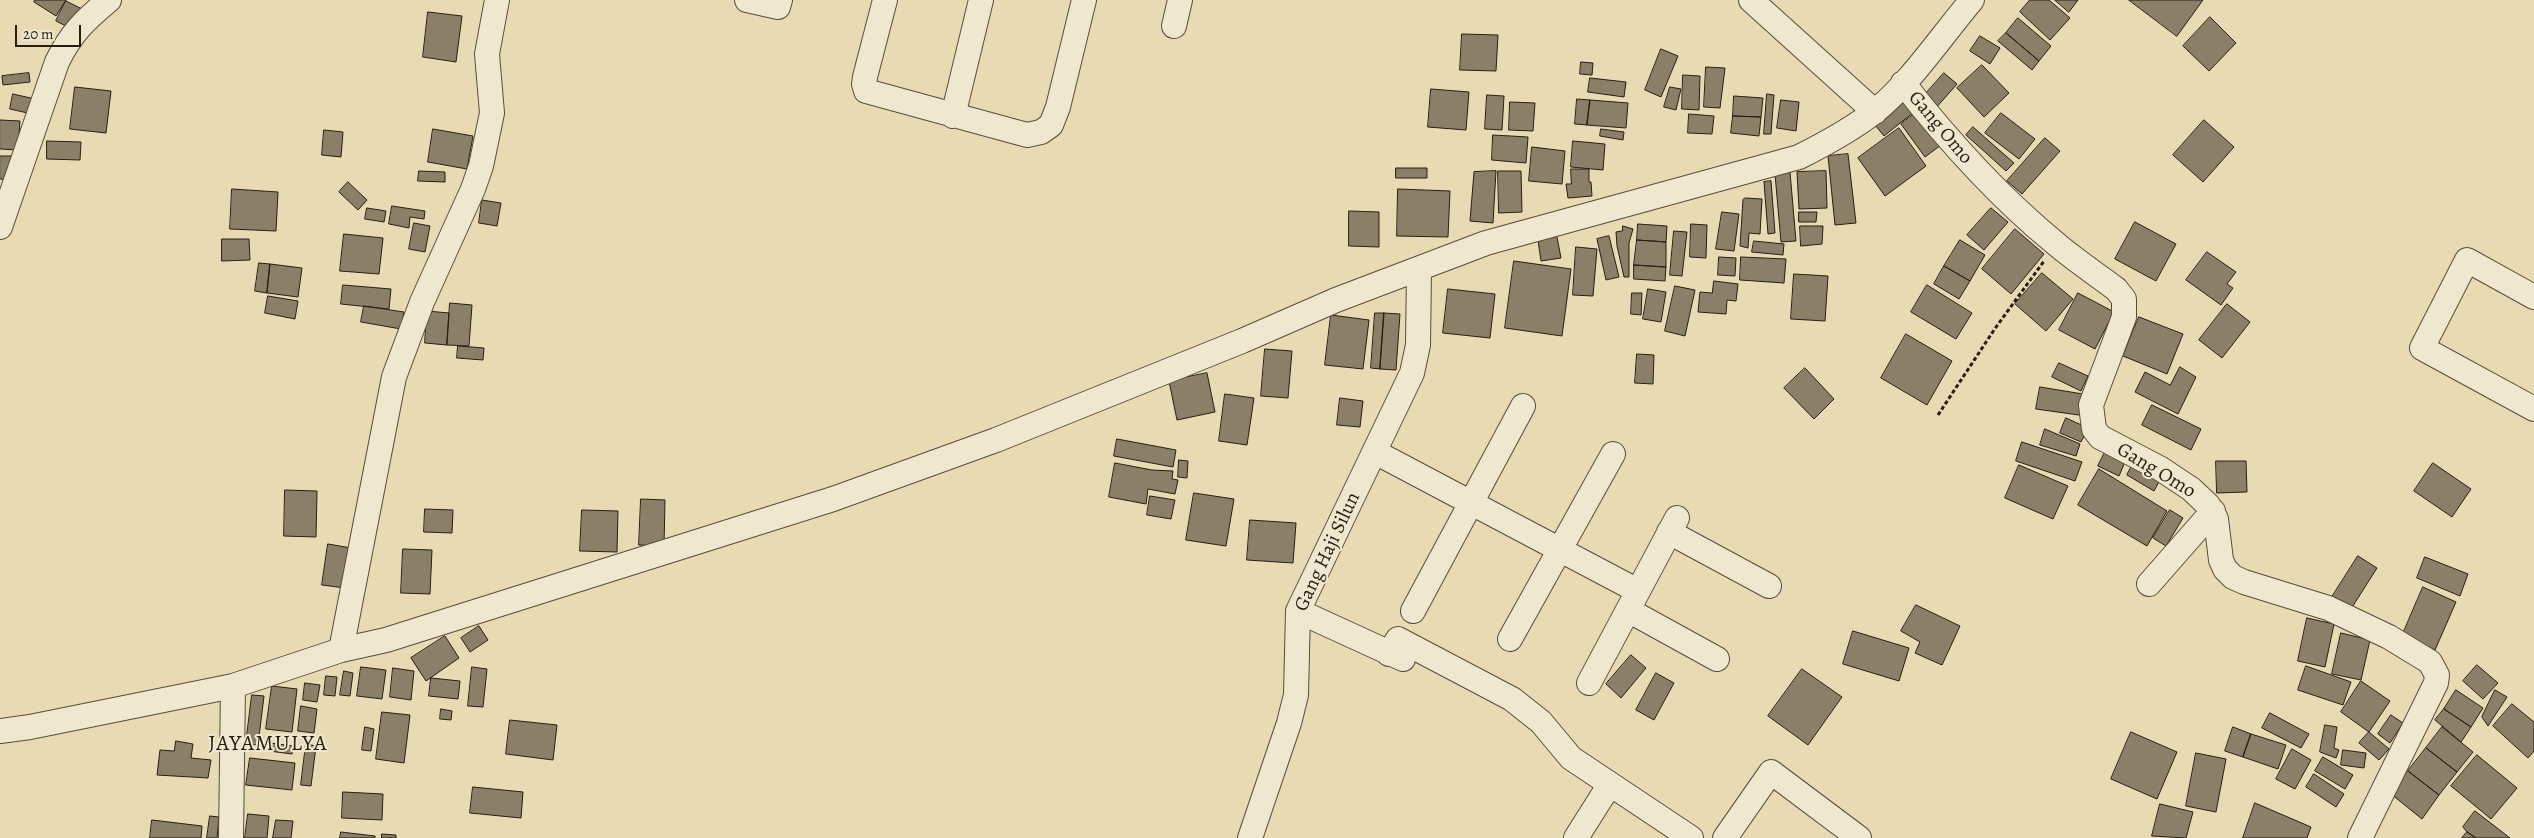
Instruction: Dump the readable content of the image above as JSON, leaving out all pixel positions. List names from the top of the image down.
{
  "streets": {
    "street": ["Gang Omo", "Gang Haji Silun"]
  },
  "districts": ["JAYAMULYA"],
  "scale_bar": "20 m"
}
